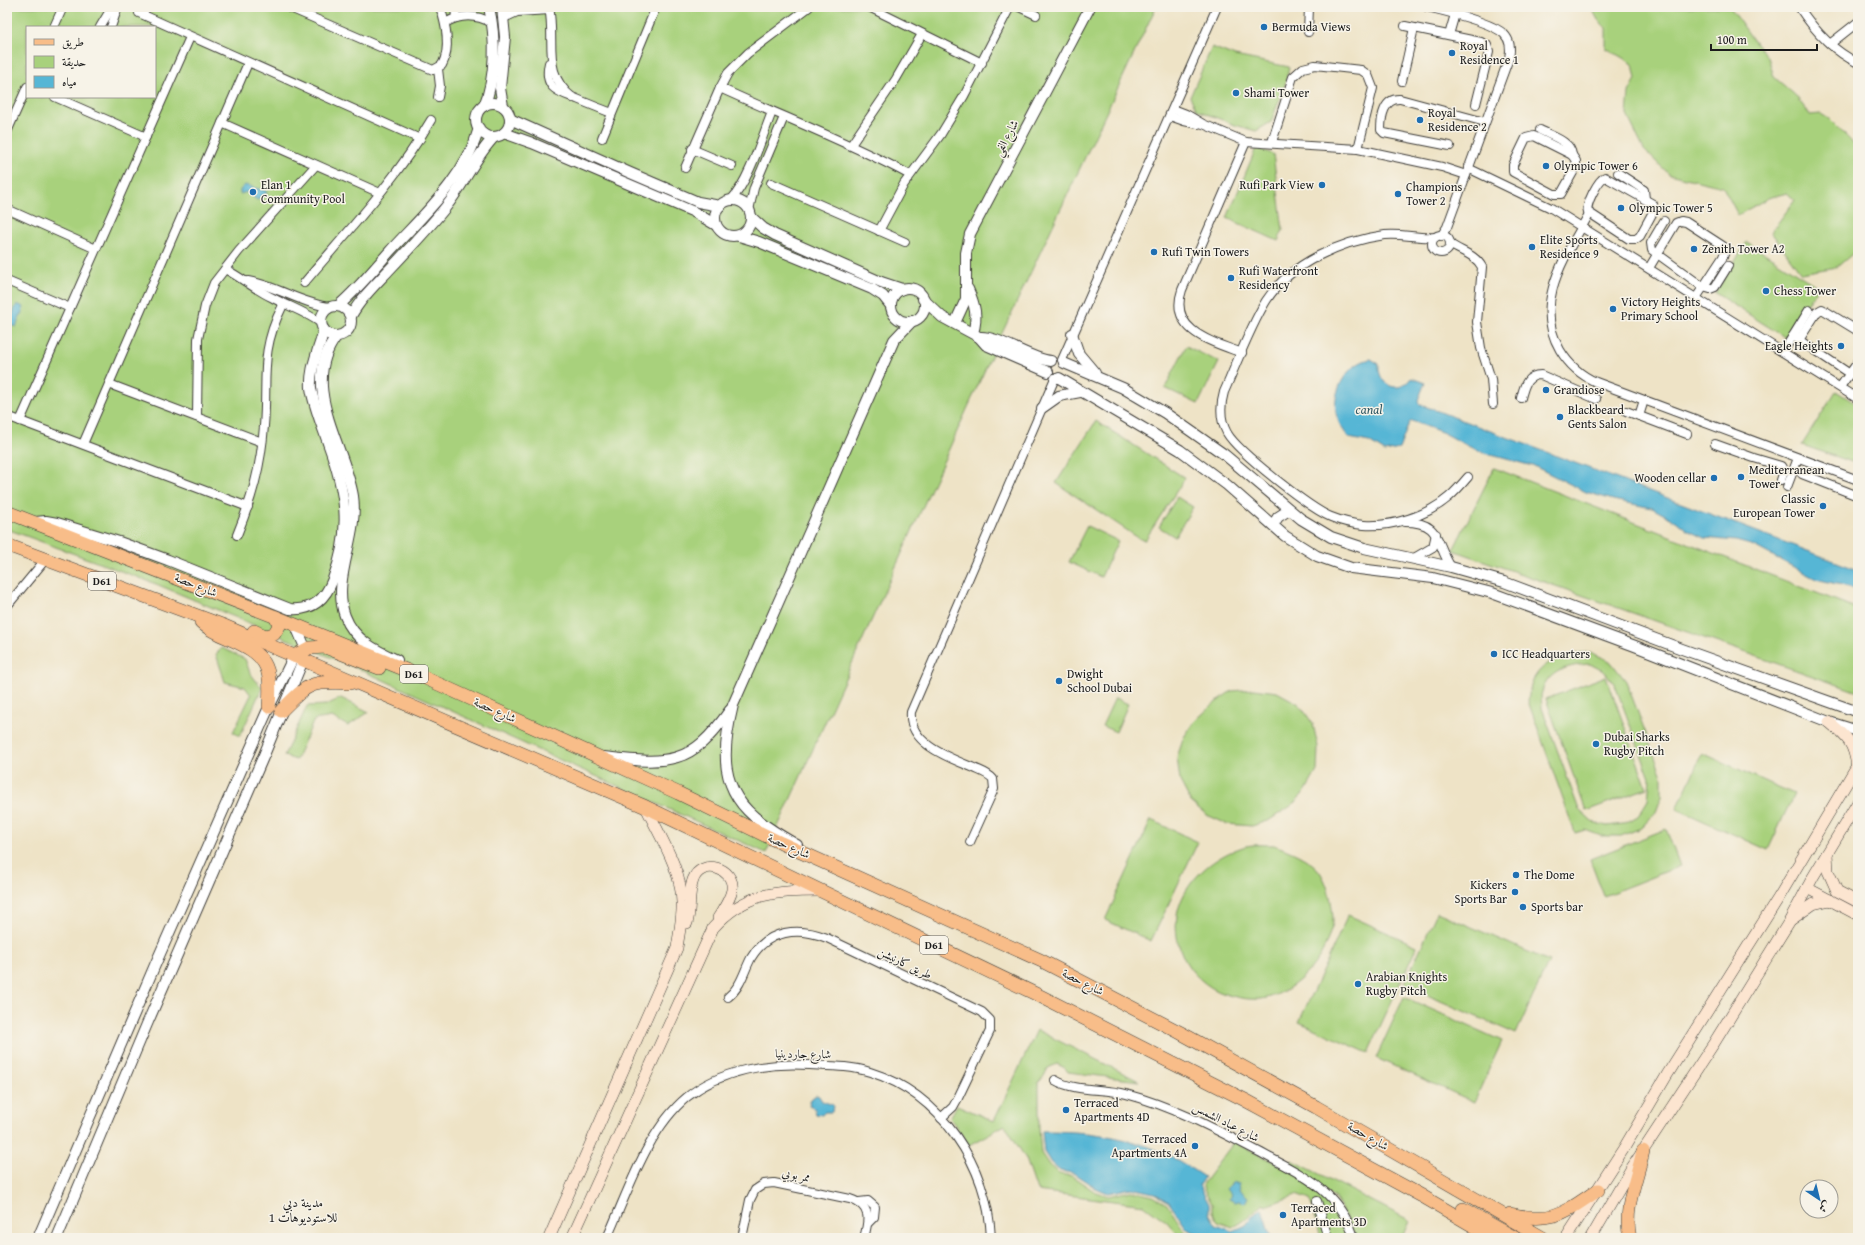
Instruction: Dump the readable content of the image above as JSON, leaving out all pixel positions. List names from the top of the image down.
{
  "streets": {
    "main road": ["D61", "شارع حصة"],
    "street": [
      "شارع الفي",
      "طريق كارنيشن",
      "شارع جاردينيا",
      "شارع عباد الشمس",
      "ممر بوبي"
    ]
  },
  "crossings": [
    ["طريق كارنيشن", "شارع جاردينيا"]
  ],
  "districts": ["مدينة دبي للاستوديوهات 1"],
  "water": ["canal"],
  "places": [
    "Bermuda Views",
    "Royal Residence 1",
    "Shami Tower",
    "Royal Residence 2",
    "Olympic Tower 6",
    "Rufi Park View",
    "Elan 1 Community Pool",
    "Champions Tower 2",
    "Olympic Tower 5",
    "Elite Sports Residence 9",
    "Zenith Tower A2",
    "Rufi Twin Towers",
    "Rufi Waterfront Residency",
    "Chess Tower",
    "Victory Heights Primary School",
    "Eagle Heights",
    "Grandiose",
    "Blackbeard Gents Salon",
    "Mediterranean Tower",
    "Wooden cellar",
    "Classic European Tower",
    "ICC Headquarters",
    "Dwight School Dubai",
    "Dubai Sharks Rugby Pitch",
    "The Dome",
    "Kickers Sports Bar",
    "Sports bar",
    "Arabian Knights Rugby Pitch",
    "Terraced Apartments 4D",
    "Terraced Apartments 4A",
    "Terraced Apartments 3D"
  ],
  "legend": ["طريق", "حديقة", "مياه"],
  "scale_bar": "100 m",
  "north": "bottom right"
}
